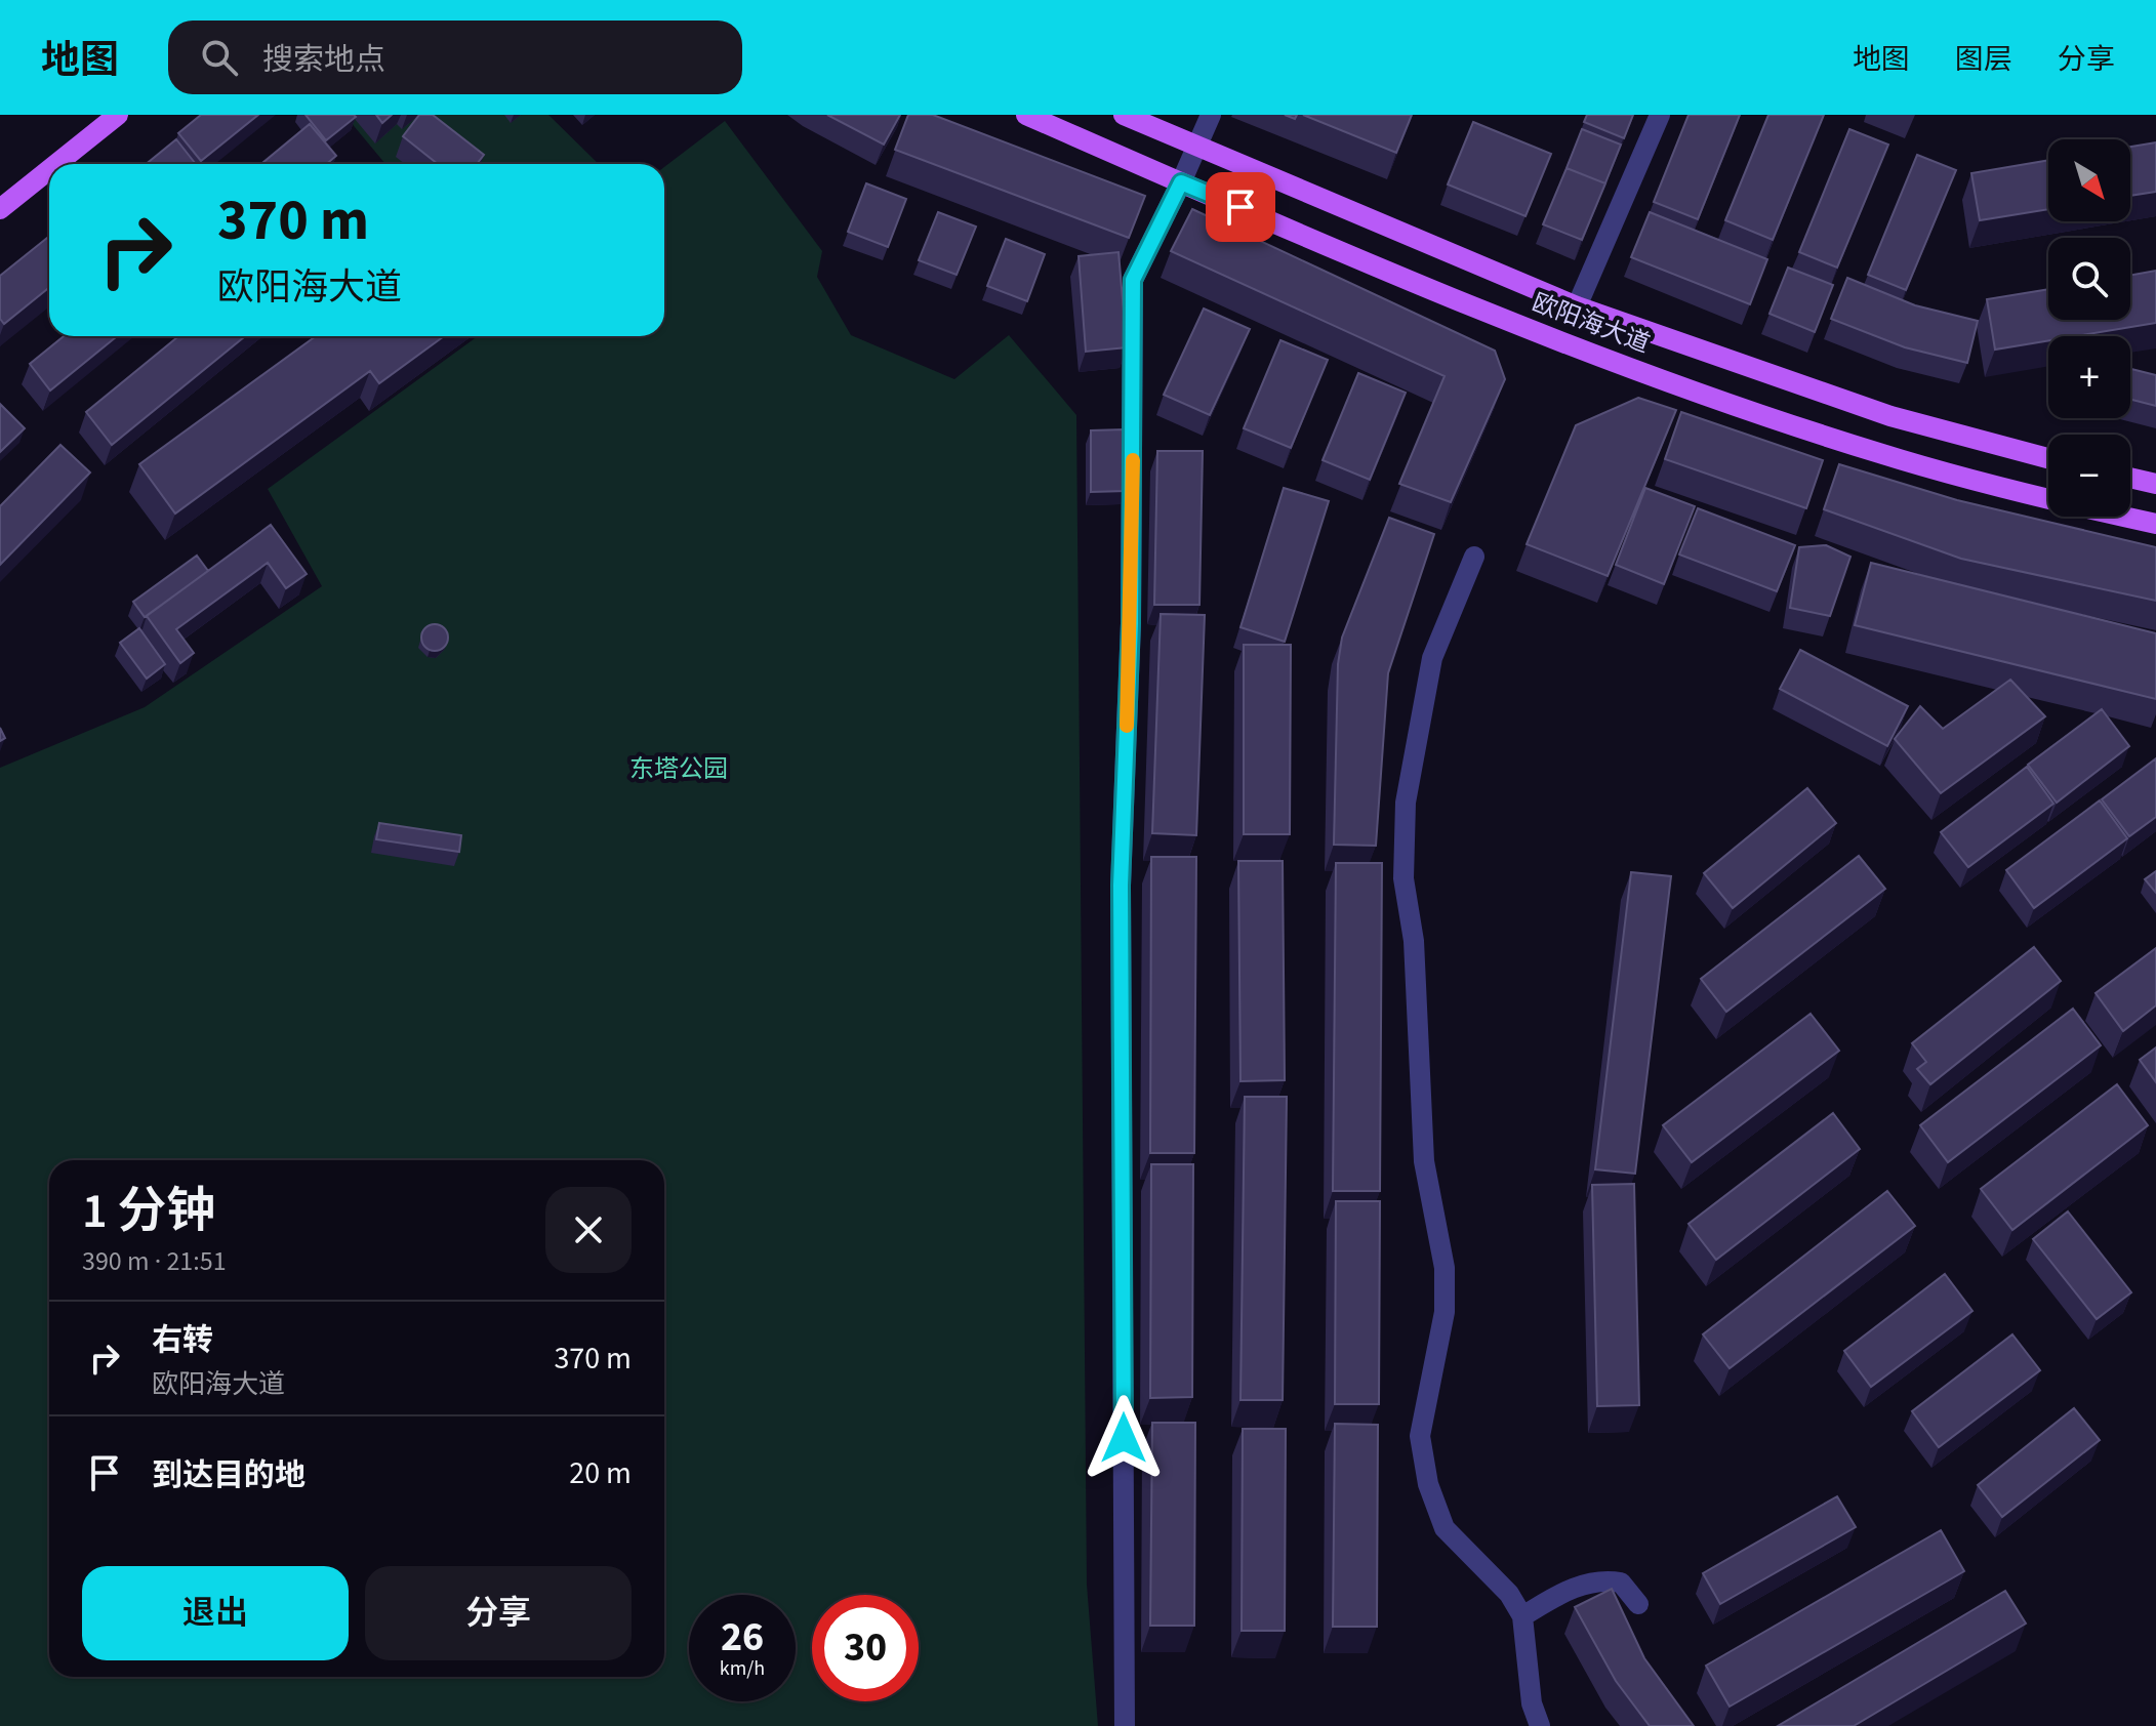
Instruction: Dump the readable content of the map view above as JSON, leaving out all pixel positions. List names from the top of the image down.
{
  "streets": {
    "main road": ["欧阳海大道"]
  },
  "parks": ["东塔公园"],
  "north": "bottom right",
  "page": {
    "header": "地图",
    "search": "搜索地点",
    "nav": ["地图", "图层", "分享"],
    "map_buttons": ["+", "−"],
    "turn": ["370 m", "欧阳海大道"],
    "heading": ["1 分钟", "390 m · 21:51"],
    "list": [
      {
        "name": "右转",
        "note": "欧阳海大道",
        "value": "370 m"
      },
      {
        "name": "到达目的地",
        "value": "20 m"
      }
    ],
    "buttons": ["退出", "分享"],
    "speed": "26 km/h",
    "limit": "30"
  }
}
